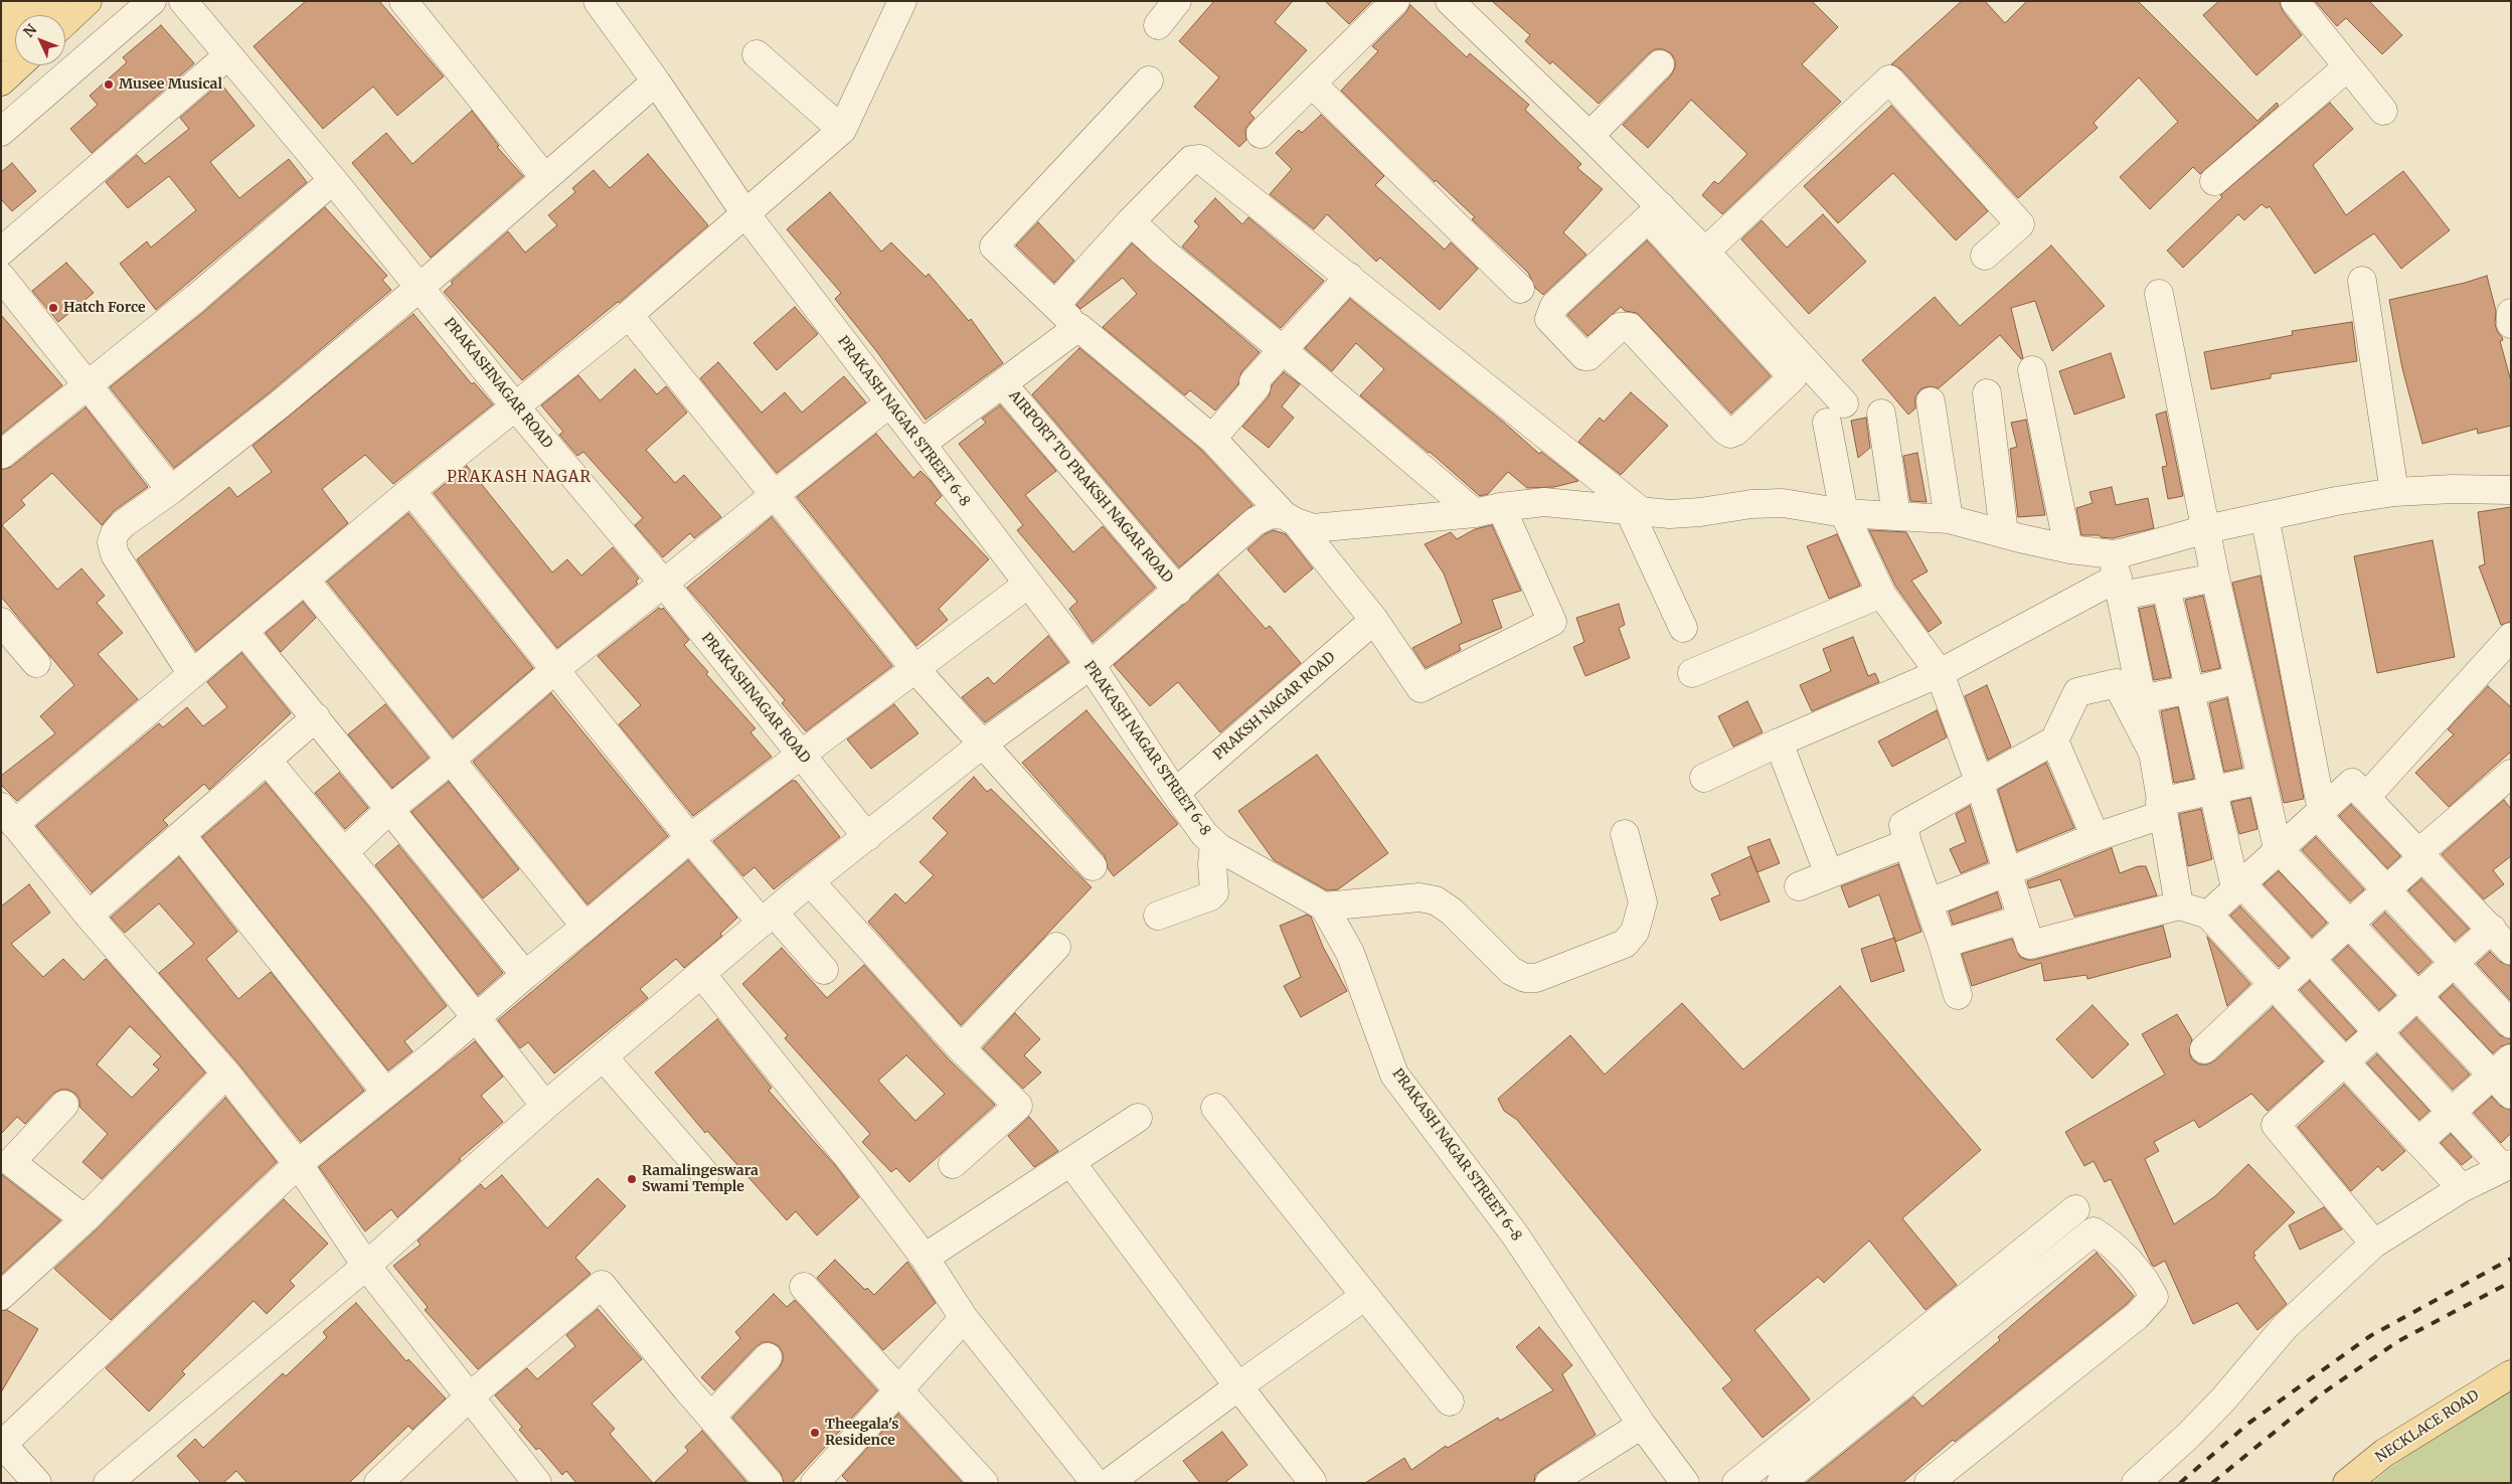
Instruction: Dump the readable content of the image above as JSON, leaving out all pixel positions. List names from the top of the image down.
{
  "streets": {
    "main road": ["NECKLACE ROAD"],
    "street": [
      "PRAKASHNAGAR ROAD",
      "PRAKASH NAGAR STREET 6-8",
      "AIRPORT TO PRAKSH NAGAR ROAD",
      "PRAKSH NAGAR ROAD"
    ]
  },
  "crossings": [
    ["PRAKASH NAGAR STREET 6-8", "PRAKSH NAGAR ROAD"]
  ],
  "districts": ["PRAKASH NAGAR"],
  "places": [
    "Musee Musical",
    "Hatch Force",
    "Ramalingeswara Swami Temple",
    "Theegala's Residence"
  ],
  "north": "top left"
}
